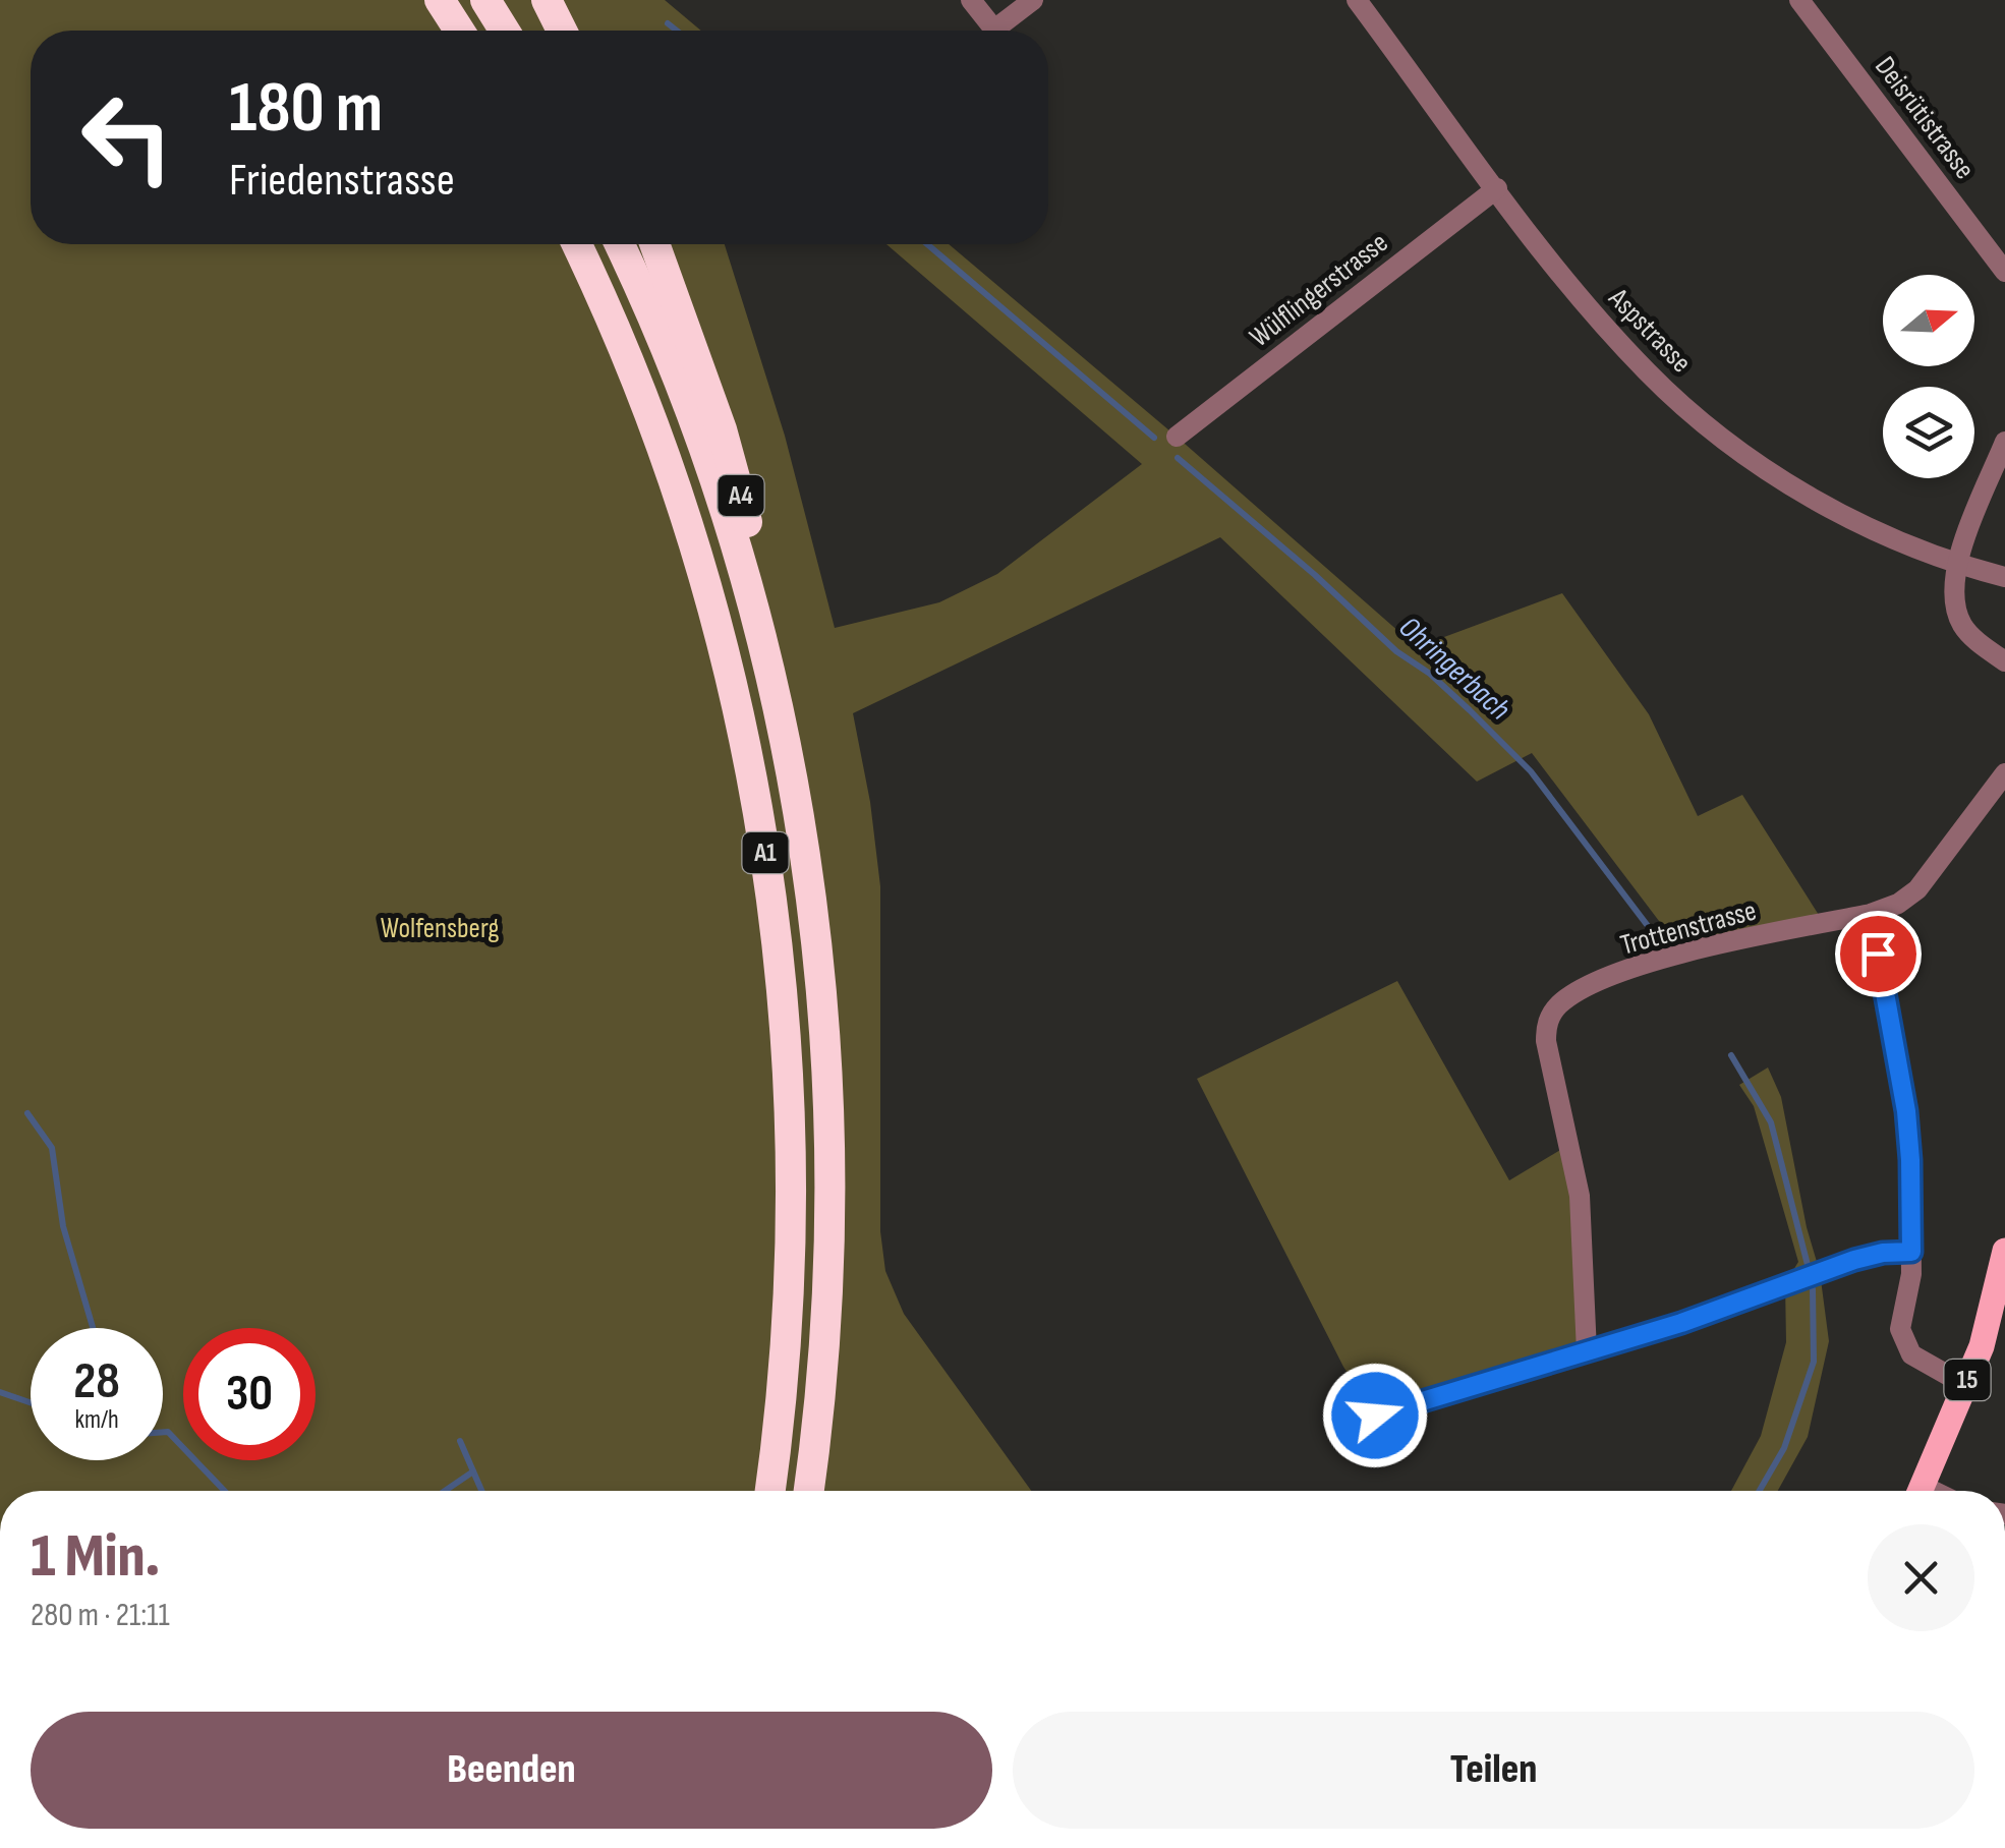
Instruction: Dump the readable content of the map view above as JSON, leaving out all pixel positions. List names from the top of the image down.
{
  "streets": {
    "highway": ["A4", "A1"],
    "main road": ["15"],
    "street": [
      "Deisrütistrasse",
      "Wülflingerstrasse",
      "Aspstrasse",
      "Trottenstrasse"
    ]
  },
  "crossings": [
    ["Wülflingerstrasse", "Aspstrasse"],
    ["A4", "A1"]
  ],
  "water": ["Ohringerbach"],
  "parks": ["Wolfensberg"],
  "north": "right",
  "page": {
    "turn": ["180 m", "Friedenstrasse"],
    "speed": "28 km/h",
    "limit": "30",
    "heading": ["1 Min.", "280 m · 21:11"],
    "buttons": ["Beenden", "Teilen"]
  }
}
